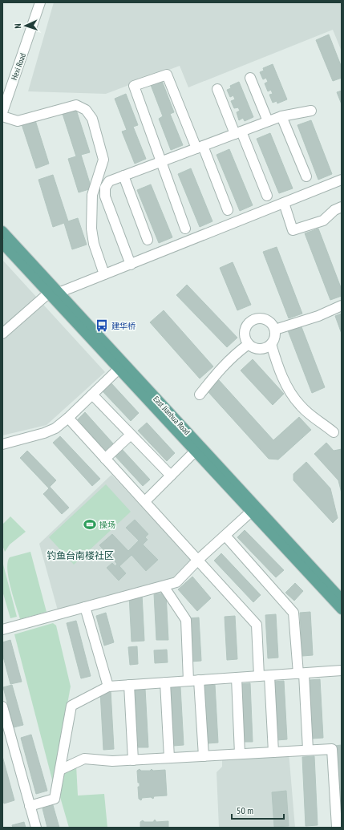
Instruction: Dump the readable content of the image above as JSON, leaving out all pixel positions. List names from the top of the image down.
{
  "streets": {
    "main road": ["East Jianhua Road"],
    "street": ["Hexi Road"]
  },
  "districts": ["钓鱼台南楼社区"],
  "places": {
    "bus stop": ["建华桥"],
    "sports": ["操场"]
  },
  "scale_bar": "50 m",
  "north": "left"
}
